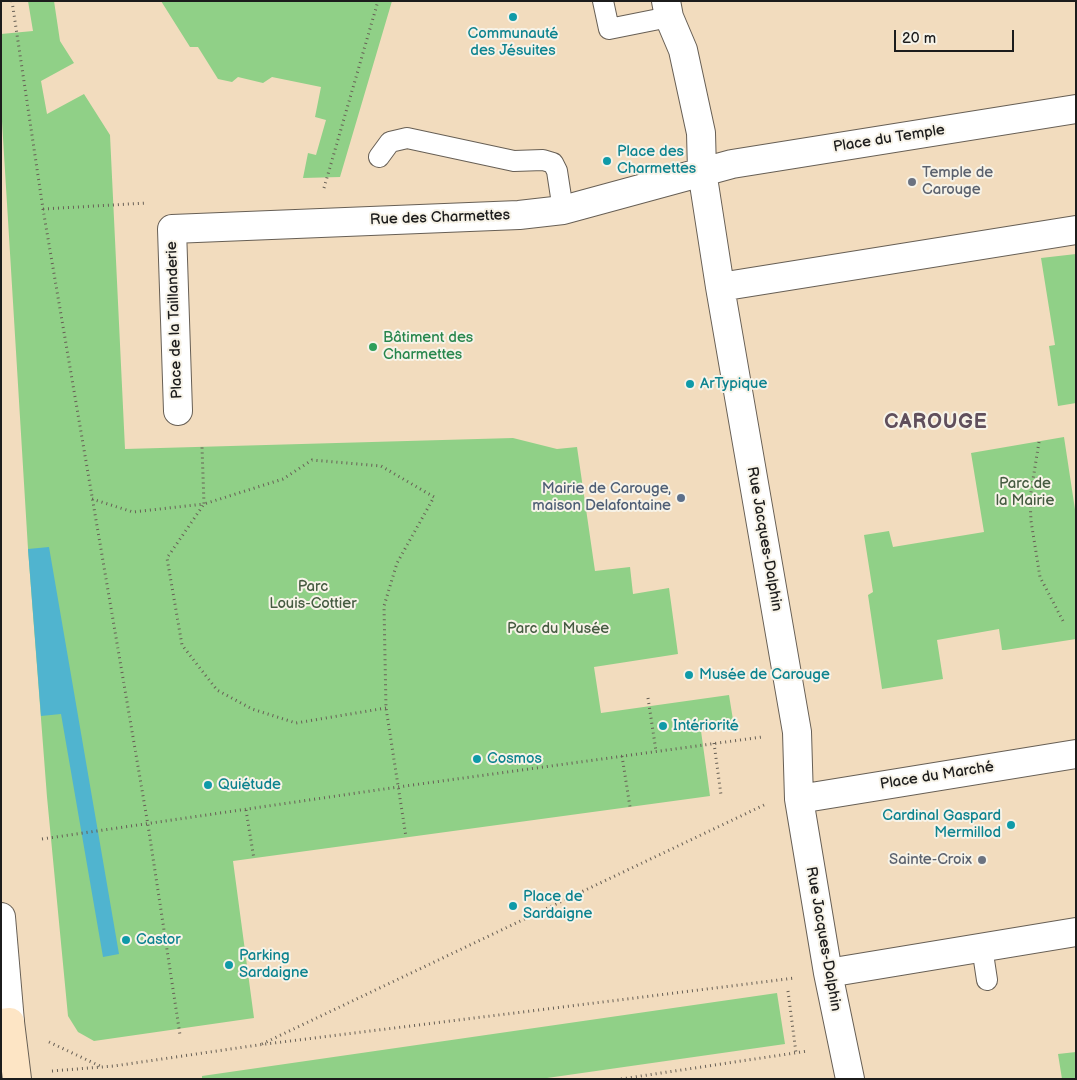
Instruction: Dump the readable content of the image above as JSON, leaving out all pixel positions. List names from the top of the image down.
{
  "streets": {
    "street": [
      "Place du Temple",
      "Rue des Charmettes",
      "Place de la Taillanderie",
      "Rue Jacques-Dalphin",
      "Place du Marché"
    ]
  },
  "crossings": [
    ["Place du Temple", "Rue des Charmettes"],
    ["Place du Temple", "Rue Jacques-Dalphin"],
    ["Rue des Charmettes", "Place de la Taillanderie"],
    ["Rue des Charmettes", "Rue Jacques-Dalphin"],
    ["Rue Jacques-Dalphin", "Place du Marché"]
  ],
  "districts": ["CAROUGE"],
  "parks": ["Parc de la Mairie", "Parc Louis-Cottier", "Parc du Musée"],
  "places": [
    "Communauté des Jésuites",
    "Place des Charmettes",
    "Temple de Carouge",
    "Bâtiment des Charmettes",
    "ArTypique",
    "Mairie de Carouge, maison Delafontaine",
    "Musée de Carouge",
    "Intériorité",
    "Cosmos",
    "Quiétude",
    "Cardinal Gaspard Mermillod",
    "Sainte-Croix",
    "Place de Sardaigne",
    "Castor",
    "Parking Sardaigne"
  ],
  "scale_bar": "20 m"
}
